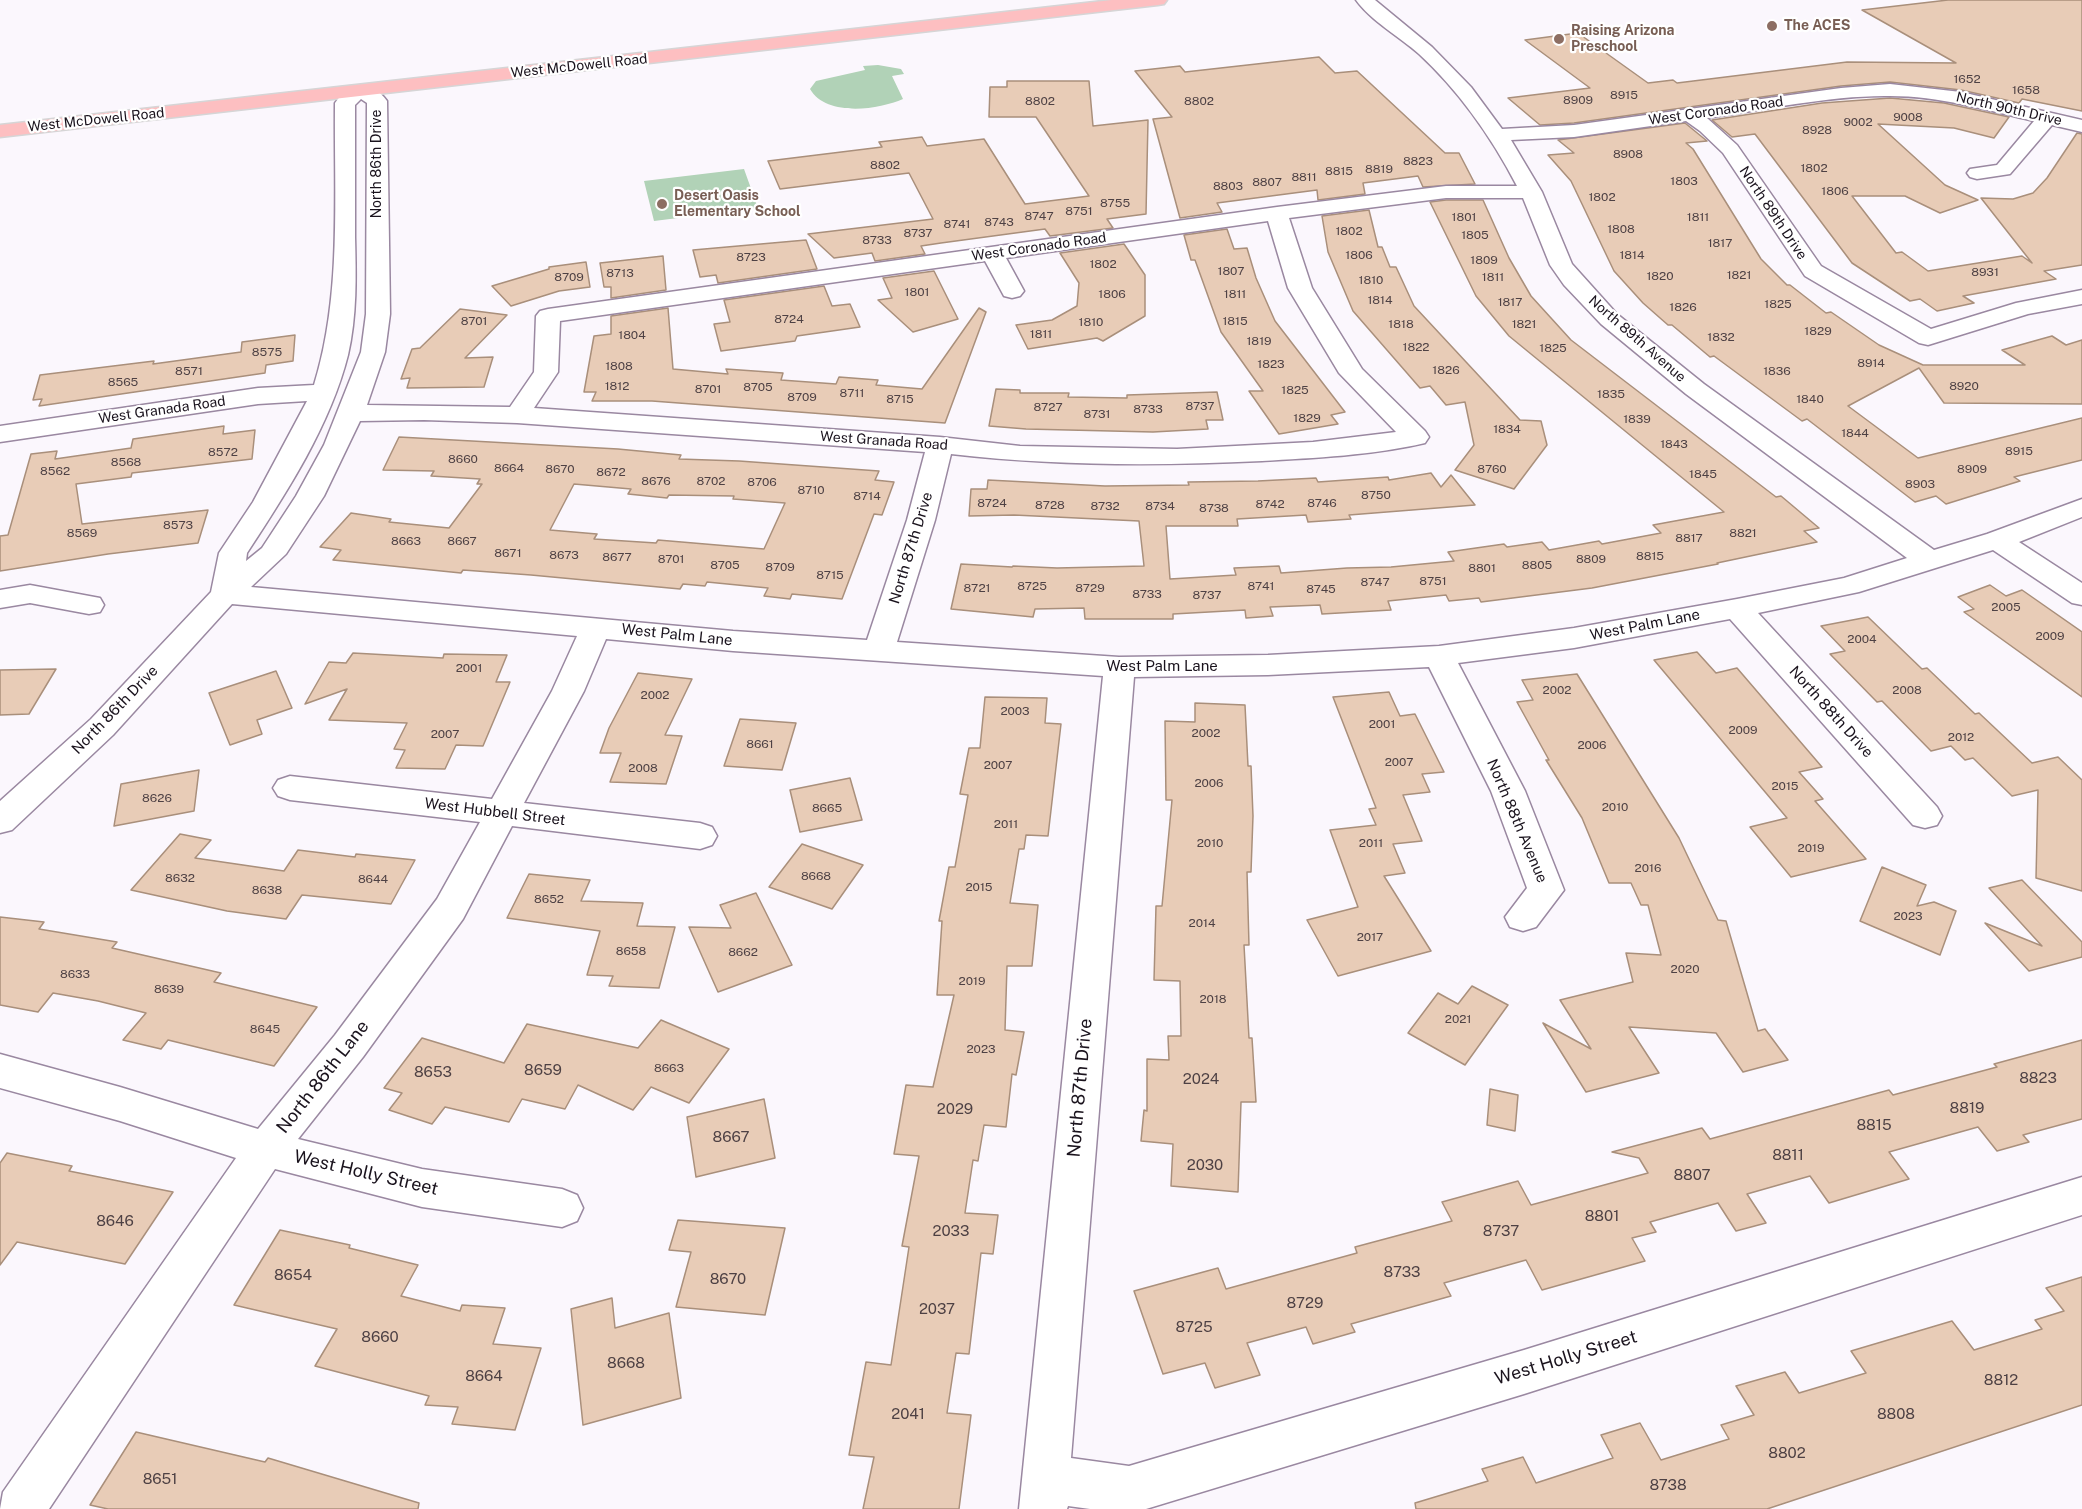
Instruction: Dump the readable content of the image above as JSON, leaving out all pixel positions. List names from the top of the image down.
{
  "streets": {
    "main road": ["West McDowell Road"],
    "street": [
      "North 90th Drive",
      "West Coronado Road",
      "North 86th Drive",
      "North 89th Drive",
      "North 89th Avenue",
      "West Granada Road",
      "North 87th Drive",
      "West Palm Lane",
      "North 88th Drive",
      "West Hubbell Street",
      "North 88th Avenue",
      "North 86th Lane",
      "West Holly Street"
    ]
  },
  "crossings": [
    ["West McDowell Road", "North 86th Drive"],
    ["North 90th Drive", "West Coronado Road"],
    ["West Coronado Road", "North 89th Drive"],
    ["West Coronado Road", "North 89th Avenue"],
    ["West Coronado Road", "West Granada Road"],
    ["North 86th Drive", "West Granada Road"],
    ["North 86th Drive", "West Palm Lane"],
    ["North 89th Avenue", "West Palm Lane"],
    ["West Granada Road", "North 87th Drive"],
    ["North 87th Drive", "West Palm Lane"],
    ["North 87th Drive", "West Holly Street"],
    ["West Palm Lane", "North 88th Drive"],
    ["West Palm Lane", "North 88th Avenue"],
    ["West Palm Lane", "North 86th Lane"],
    ["West Hubbell Street", "North 86th Lane"],
    ["North 86th Lane", "West Holly Street"]
  ],
  "places": ["The ACES", "Raising Arizona Preschool", "Desert Oasis Elementary School"],
  "house_numbers": [
    "1652",
    "1658",
    "8915",
    "8909",
    "8802",
    "8802",
    "9008",
    "9002",
    "8928",
    "8908",
    "8823",
    "8802",
    "1802",
    "8819",
    "8815",
    "8811",
    "1803",
    "8807",
    "8803",
    "1806",
    "1802",
    "8755",
    "8751",
    "8747",
    "1801",
    "1811",
    "8743",
    "8741",
    "1808",
    "1802",
    "8737",
    "1805",
    "8733",
    "1817",
    "1806",
    "1814",
    "8723",
    "1809",
    "1802",
    "1807",
    "8931",
    "8713",
    "1821",
    "1820",
    "8709",
    "1811",
    "1810",
    "1801",
    "1806",
    "1811",
    "1814",
    "1817",
    "1825",
    "1826",
    "8724",
    "8701",
    "1815",
    "1810",
    "1818",
    "1821",
    "1829",
    "1811",
    "1804",
    "1832",
    "1819",
    "1822",
    "1825",
    "8575",
    "8914",
    "1823",
    "1808",
    "1826",
    "8571",
    "1836",
    "8565",
    "1812",
    "8920",
    "8705",
    "8701",
    "1825",
    "8711",
    "1835",
    "8709",
    "8715",
    "1840",
    "8737",
    "8727",
    "8733",
    "8731",
    "1829",
    "1839",
    "1834",
    "1844",
    "1843",
    "8915",
    "8572",
    "8660",
    "8568",
    "8664",
    "8670",
    "8760",
    "8909",
    "8562",
    "8672",
    "1845",
    "8676",
    "8702",
    "8706",
    "8903",
    "8710",
    "8750",
    "8714",
    "8724",
    "8746",
    "8742",
    "8728",
    "8732",
    "8734",
    "8738",
    "8573",
    "8569",
    "8821",
    "8817",
    "8663",
    "8667",
    "8671",
    "8673",
    "8815",
    "8677",
    "8701",
    "8809",
    "8705",
    "8805",
    "8709",
    "8801",
    "8715",
    "8751",
    "8747",
    "8725",
    "8741",
    "8721",
    "8729",
    "8745",
    "8733",
    "8737",
    "2005",
    "2009",
    "2004",
    "2001",
    "2002",
    "2008",
    "2002",
    "2003",
    "2001",
    "2009",
    "2002",
    "2007",
    "2012",
    "8661",
    "2006",
    "2007",
    "2007",
    "2008",
    "2006",
    "2015",
    "8626",
    "2010",
    "8665",
    "2011",
    "2010",
    "2011",
    "2019",
    "2016",
    "8668",
    "8632",
    "8644",
    "2015",
    "8638",
    "8652",
    "2023",
    "2014",
    "2017",
    "8658",
    "8662",
    "2020",
    "8633",
    "2019",
    "8639",
    "2018",
    "2021",
    "8645",
    "2023",
    "8663",
    "8659",
    "8653",
    "8823",
    "2024",
    "8819",
    "2029",
    "8815",
    "8667",
    "8811",
    "2030",
    "8807",
    "8801",
    "8646",
    "2033",
    "8737",
    "8733",
    "8654",
    "8670",
    "8729",
    "2037",
    "8725",
    "8660",
    "8668",
    "8664",
    "8812",
    "2041",
    "8808",
    "8802",
    "8651",
    "8738"
  ]
}
